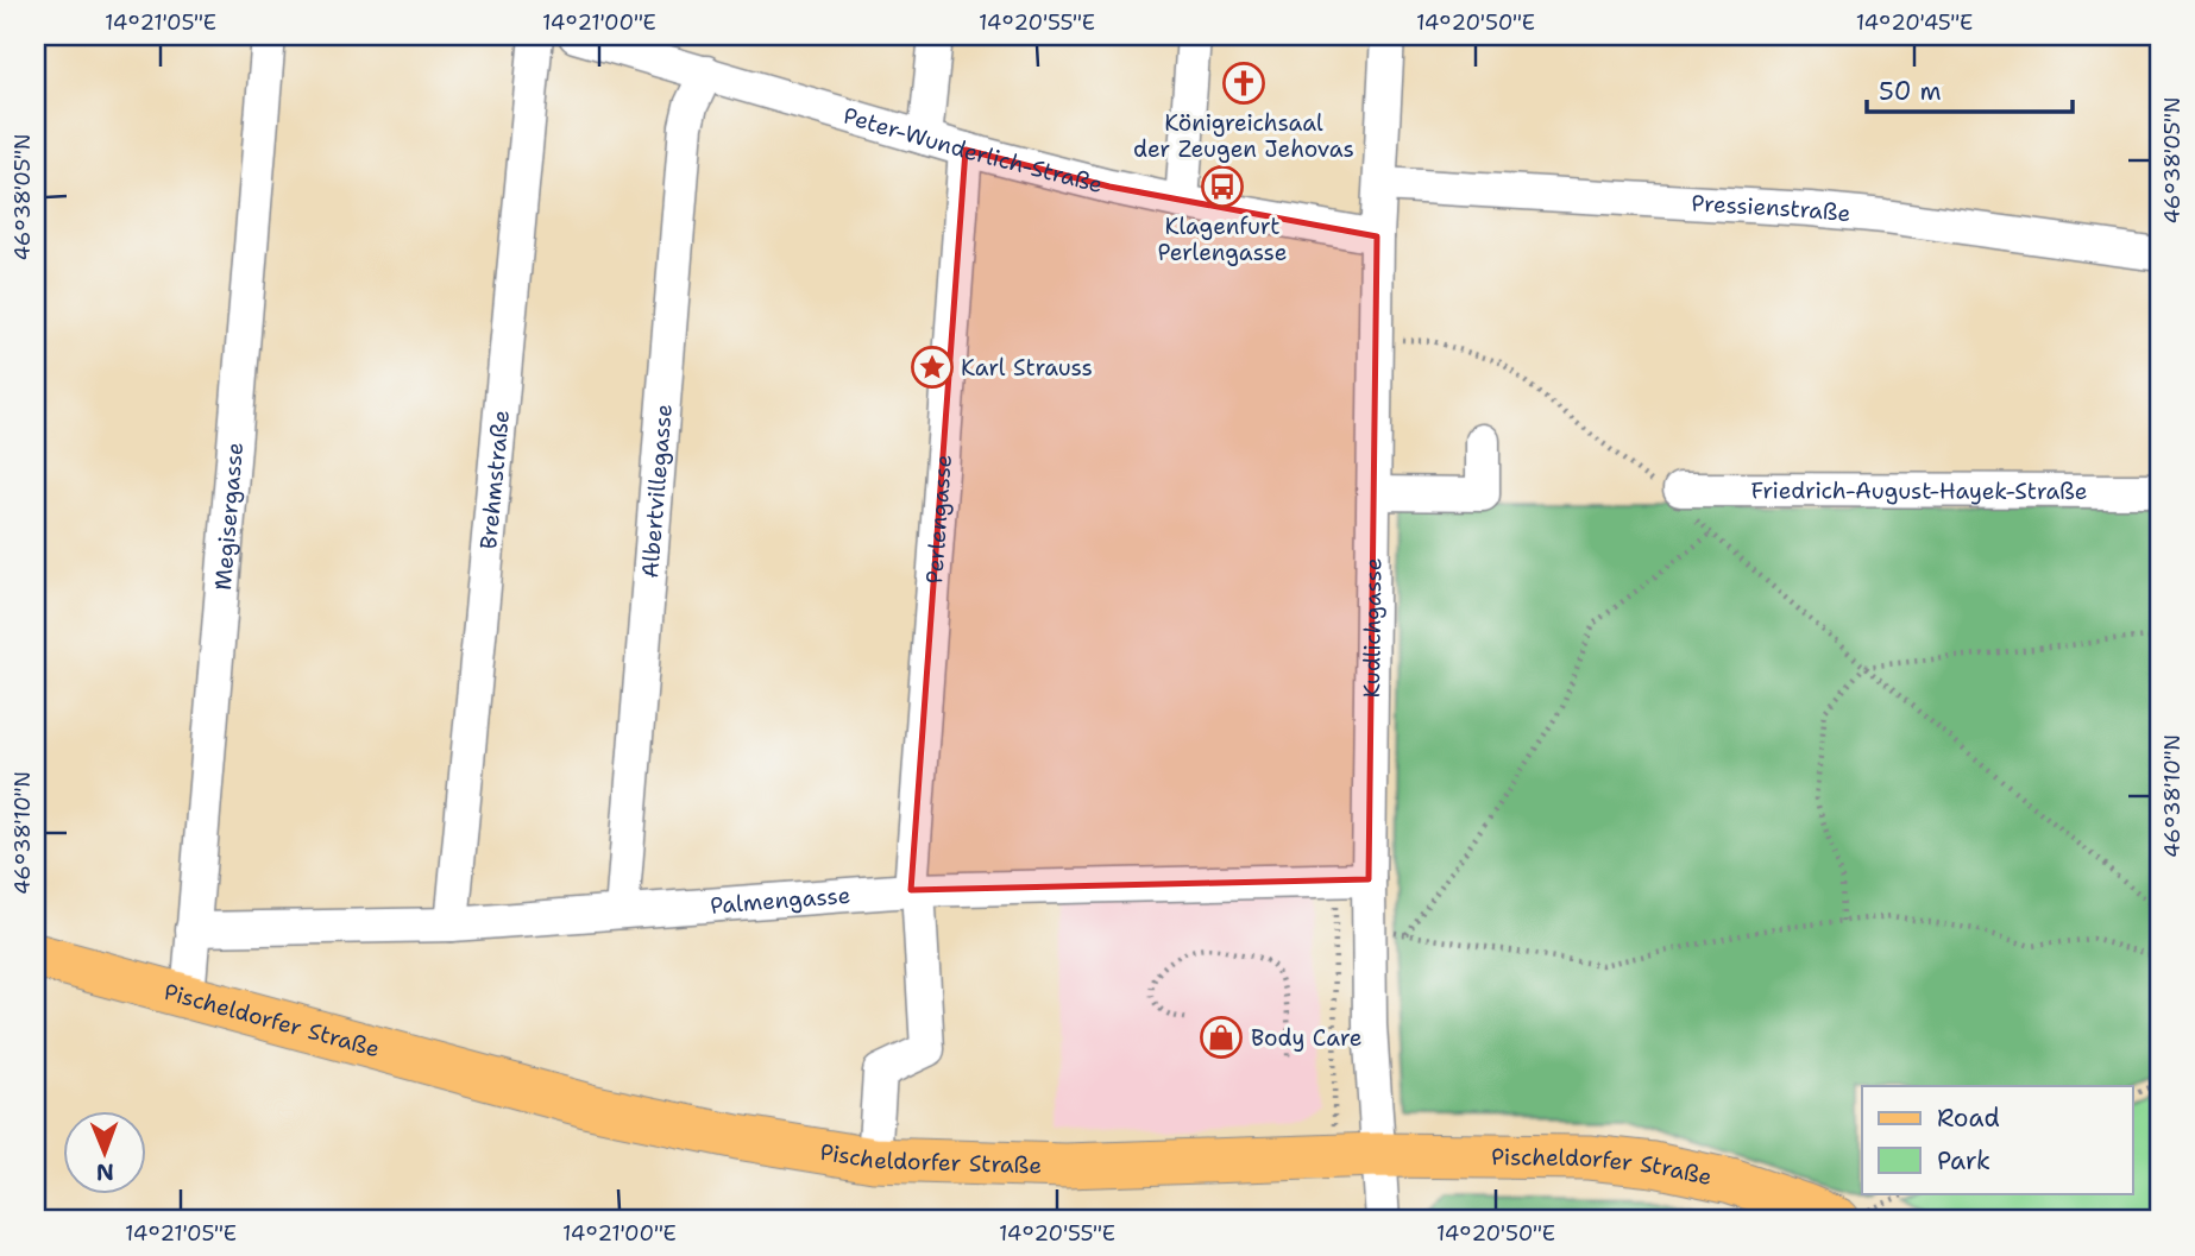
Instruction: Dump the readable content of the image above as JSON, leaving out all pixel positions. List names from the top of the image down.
{
  "streets": {
    "main road": ["Pischeldorfer Straße"],
    "street": [
      "Peter-Wunderlich-Straße",
      "Pressienstraße",
      "Brehmstraße",
      "Albertvillegasse",
      "Friedrich-August-Hayek-Straße",
      "Megisergasse",
      "Perlengasse",
      "Kudlichgasse",
      "Palmengasse"
    ]
  },
  "crossings": [
    ["Peter-Wunderlich-Straße", "Albertvillegasse"],
    ["Peter-Wunderlich-Straße", "Perlengasse"],
    ["Peter-Wunderlich-Straße", "Kudlichgasse"],
    ["Pressienstraße", "Kudlichgasse"],
    ["Brehmstraße", "Palmengasse"],
    ["Albertvillegasse", "Palmengasse"],
    ["Megisergasse", "Palmengasse"],
    ["Megisergasse", "Pischeldorfer Straße"],
    ["Perlengasse", "Palmengasse"],
    ["Perlengasse", "Pischeldorfer Straße"],
    ["Kudlichgasse", "Palmengasse"],
    ["Kudlichgasse", "Pischeldorfer Straße"]
  ],
  "places": {
    "church": ["Königreichsaal der Zeugen Jehovas"],
    "bus stop": ["Klagenfurt Perlengasse"],
    "place": ["Karl Strauss"],
    "shop": ["Body Care"]
  },
  "legend": ["Road", "Park"],
  "scale_bar": "50 m",
  "north": "bottom",
  "coordinates": [
    "14°21'05\"E",
    "14°21'00\"E",
    "14°20'55\"E",
    "14°20'50\"E",
    "14°20'45\"E",
    "46°38'05\"N",
    "46°38'10\"N"
  ]
}
